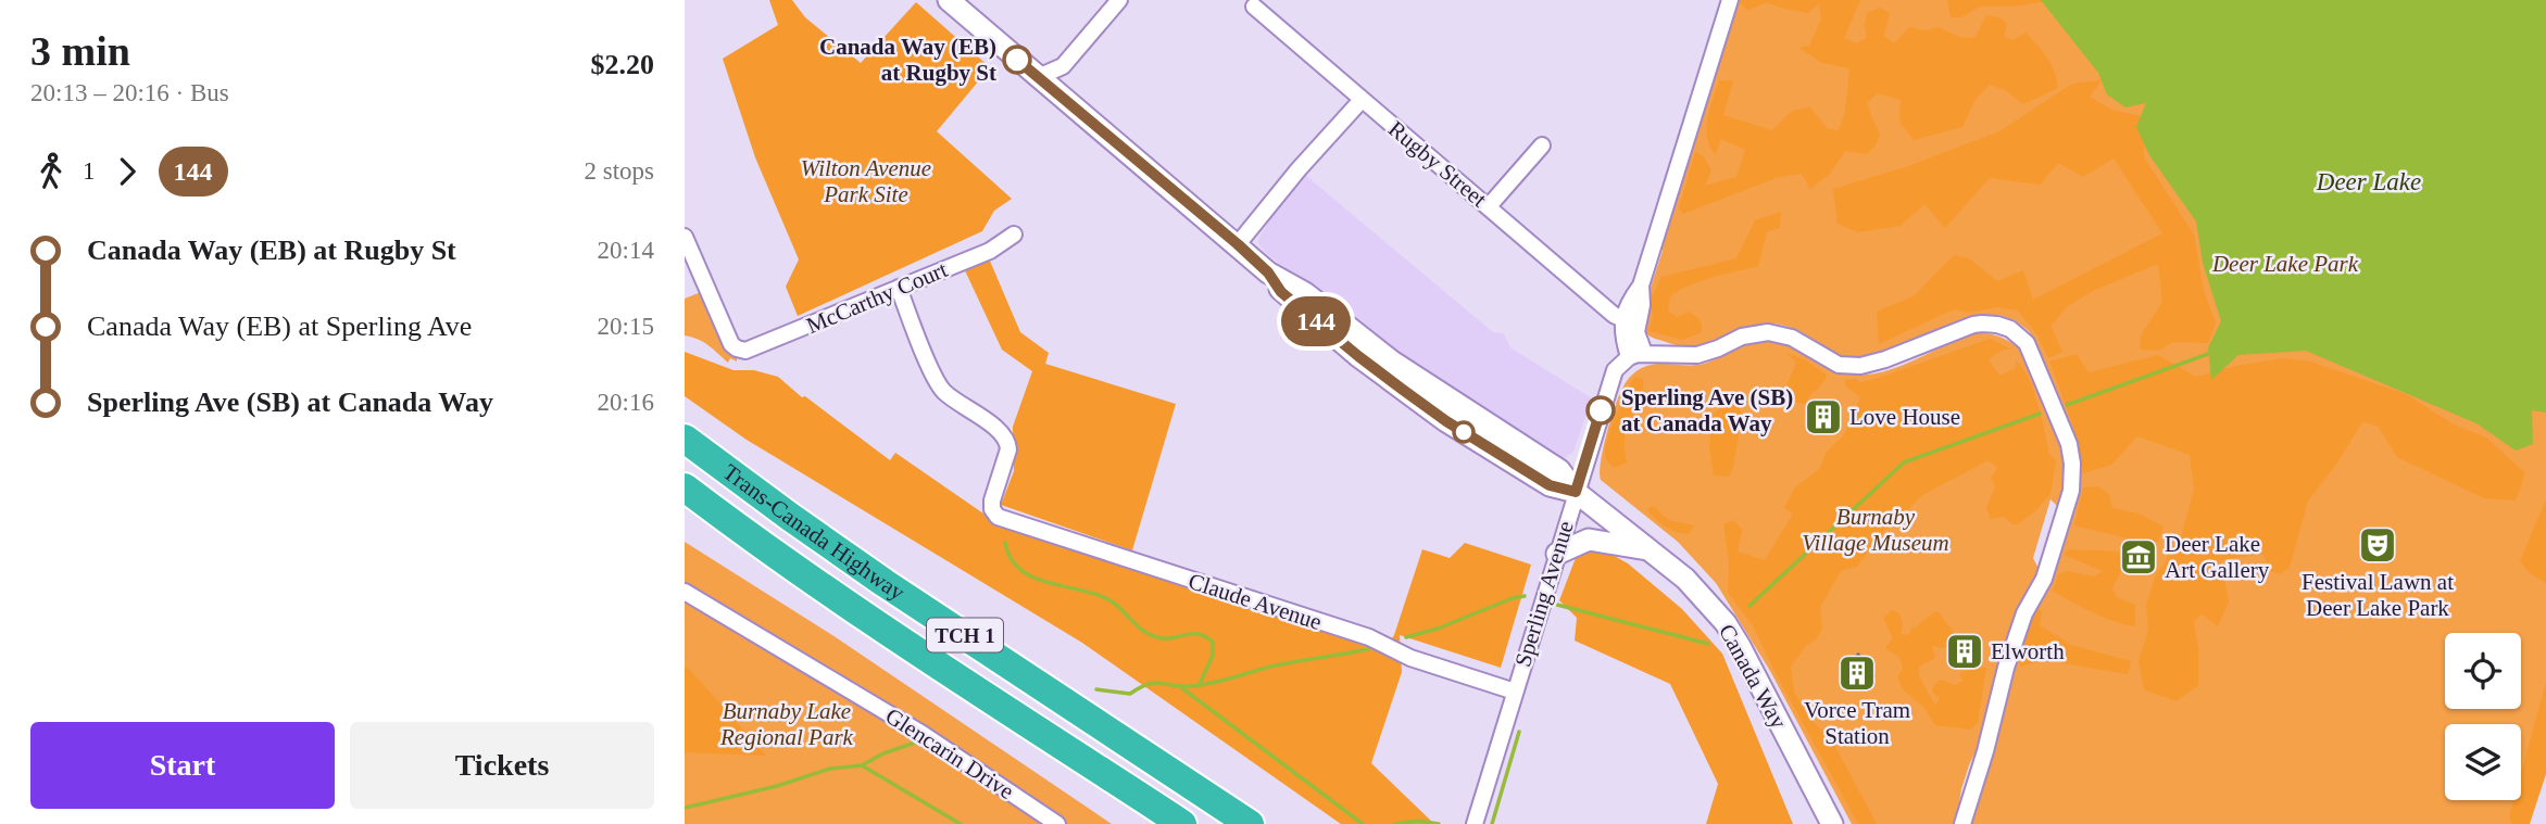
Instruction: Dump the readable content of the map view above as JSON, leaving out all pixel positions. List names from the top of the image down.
{
  "streets": {
    "highway": ["Trans-Canada Highway", "TCH 1"],
    "main road": ["Canada Way"],
    "street": [
      "Rugby Street",
      "McCarthy Court",
      "Sperling Avenue",
      "Claude Avenue",
      "Glencarin Drive"
    ]
  },
  "crossings": [
    ["McCarthy Court", "Claude Avenue"],
    ["Sperling Avenue", "Claude Avenue"],
    ["Sperling Avenue", "Canada Way"]
  ],
  "water": ["Deer Lake"],
  "parks": [
    "Wilton Avenue Park Site",
    "Deer Lake Park",
    "Burnaby Village Museum",
    "Burnaby Lake Regional Park"
  ],
  "places": {
    "other": ["Canada Way (EB) at Rugby St", "Sperling Ave (SB) at Canada Way"],
    "building": ["Love House", "Elworth", "Vorce Tram Station"],
    "theatre": ["Festival Lawn at Deer Lake Park"],
    "museum": ["Deer Lake Art Gallery"]
  },
  "lines": ["bus line 144"],
  "page": {
    "heading": ["3 min", "20:13 – 20:16 · Bus", "$2.20"],
    "on_map": "144",
    "legs": ["1", "144", "2 stops"],
    "list": [
      {
        "name": "Canada Way (EB) at Rugby St",
        "value": "20:14"
      },
      {
        "name": "Canada Way (EB) at Sperling Ave",
        "value": "20:15"
      },
      {
        "name": "Sperling Ave (SB) at Canada Way",
        "value": "20:16"
      }
    ],
    "buttons": ["Start", "Tickets"]
  }
}
